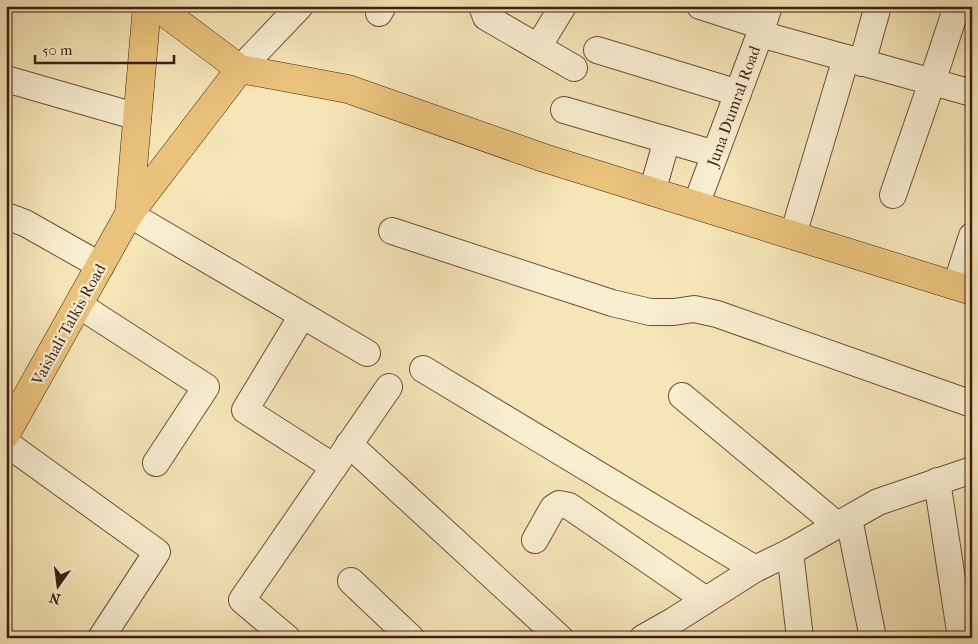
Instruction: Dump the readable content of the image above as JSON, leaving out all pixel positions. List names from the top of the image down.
{
  "streets": {
    "main road": ["Vaishali Talkis Road"],
    "street": ["Juna Dumral Road"]
  },
  "scale_bar": "50 m",
  "north": "bottom"
}
